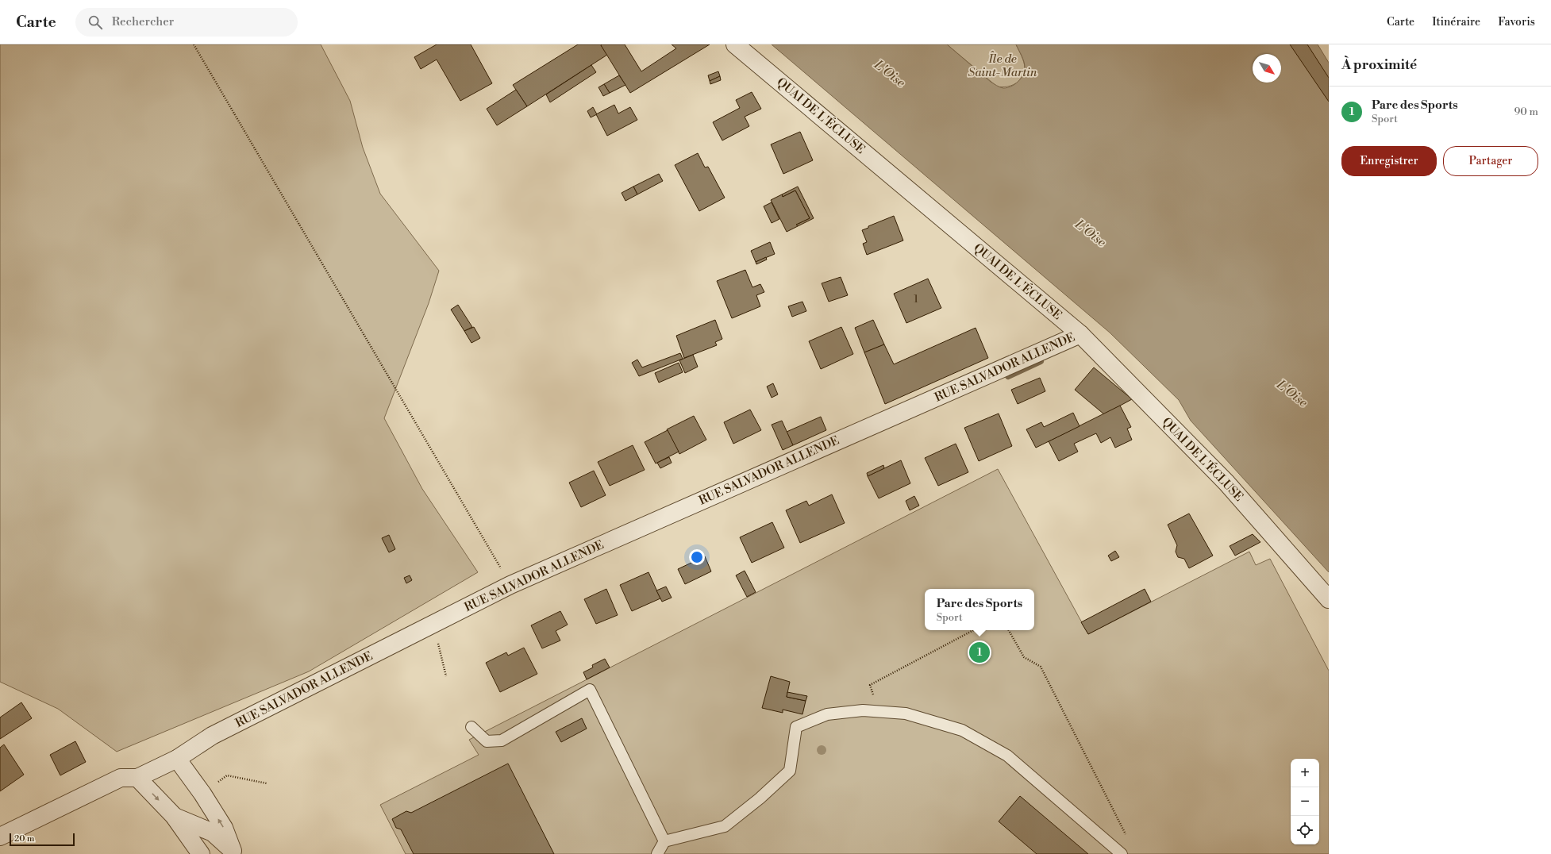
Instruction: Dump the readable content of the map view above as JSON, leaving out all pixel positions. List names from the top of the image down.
{
  "streets": {
    "street": ["QUAI DE L'ÉCLUSE", "RUE SALVADOR ALLENDE"]
  },
  "crossings": [
    ["QUAI DE L'ÉCLUSE", "RUE SALVADOR ALLENDE"]
  ],
  "water": ["L'Oise"],
  "parks": ["Île de Saint-Martin"],
  "house_numbers": ["1"],
  "scale_bar": "20 m",
  "north": "bottom right",
  "page": {
    "header": "Carte",
    "search": "Rechercher",
    "nav": ["Carte", "Itinéraire", "Favoris"],
    "heading": "À proximité",
    "list": [
      {
        "mark": "1",
        "name": "Parc des Sports",
        "note": "Sport",
        "value": "90 m"
      }
    ],
    "buttons": ["Enregistrer", "Partager"],
    "popup": ["Parc des Sports", "Sport"],
    "pins": "1",
    "map_buttons": ["+", "−"],
    "scale": "20 m"
  }
}
